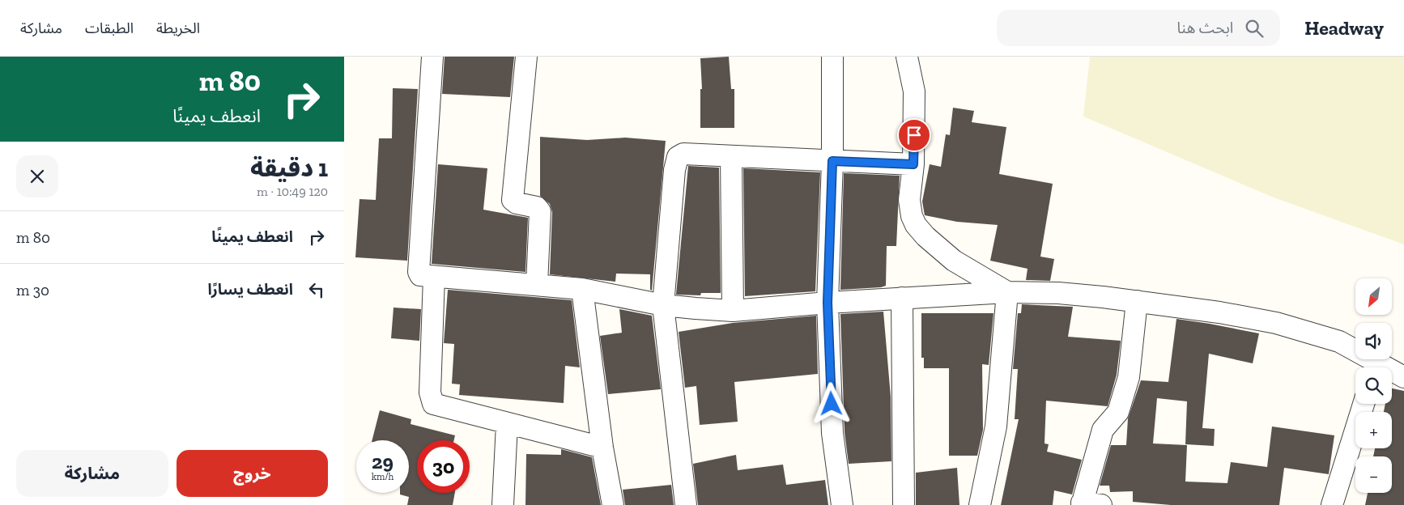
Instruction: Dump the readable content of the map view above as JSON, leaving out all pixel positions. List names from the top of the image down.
{
  "north": "bottom left",
  "page": {
    "header": "Headway",
    "search": "ابحث هنا",
    "nav": ["الخريطة", "الطبقات", "مشاركة"],
    "turn": ["80 m", "انعطف يمينًا"],
    "heading": ["1 دقيقة", "120 m · 10:49"],
    "list": [
      {
        "name": "انعطف يمينًا",
        "value": "80 m"
      },
      {
        "name": "انعطف يسارًا",
        "value": "30 m"
      }
    ],
    "map_buttons": ["+", "−"],
    "speed": "29 km/h",
    "limit": "30",
    "buttons": ["خروج", "مشاركة"]
  }
}
